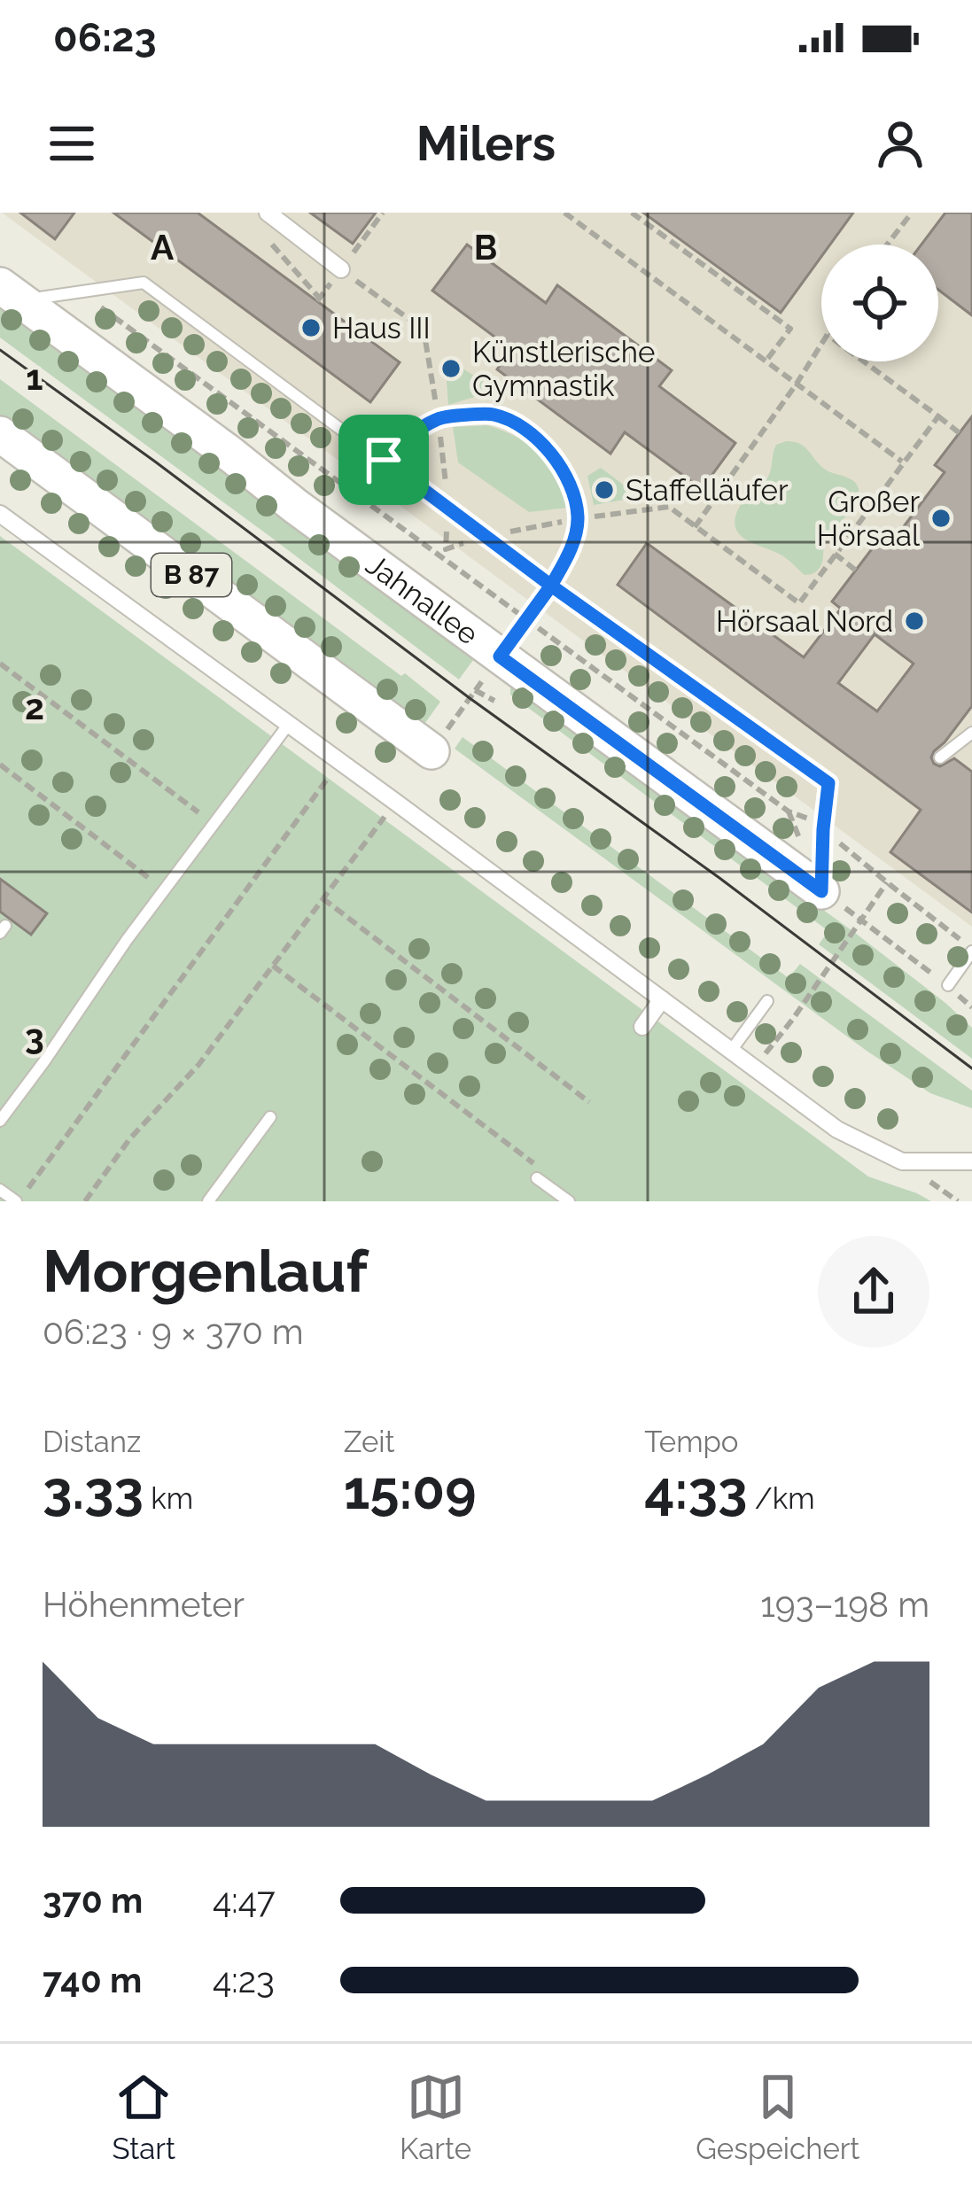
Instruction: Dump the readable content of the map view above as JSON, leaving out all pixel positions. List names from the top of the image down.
{
  "streets": {
    "main road": ["B 87", "Jahnallee"]
  },
  "places": [
    "Haus III",
    "Künstlerische Gymnastik",
    "Staffelläufer",
    "Großer Hörsaal",
    "Hörsaal Nord"
  ],
  "page": {
    "status": "06:23",
    "header": "Milers",
    "heading": ["Morgenlauf", "06:23 · 9 × 370 m"],
    "stats": [
      ["Distanz", "3.33 km"],
      ["Zeit", "15:09"],
      ["Tempo", "4:33 /km"]
    ],
    "chart": ["Höhenmeter", "193–198 m"],
    "list": [
      {
        "name": "370 m",
        "note": "4:47"
      },
      {
        "name": "740 m",
        "note": "4:23"
      }
    ],
    "tabs": ["Start", "Karte", "Gespeichert"]
  },
  "grid": {
    "columns": ["A", "B"],
    "rows": ["1", "2", "3"]
  }
}
